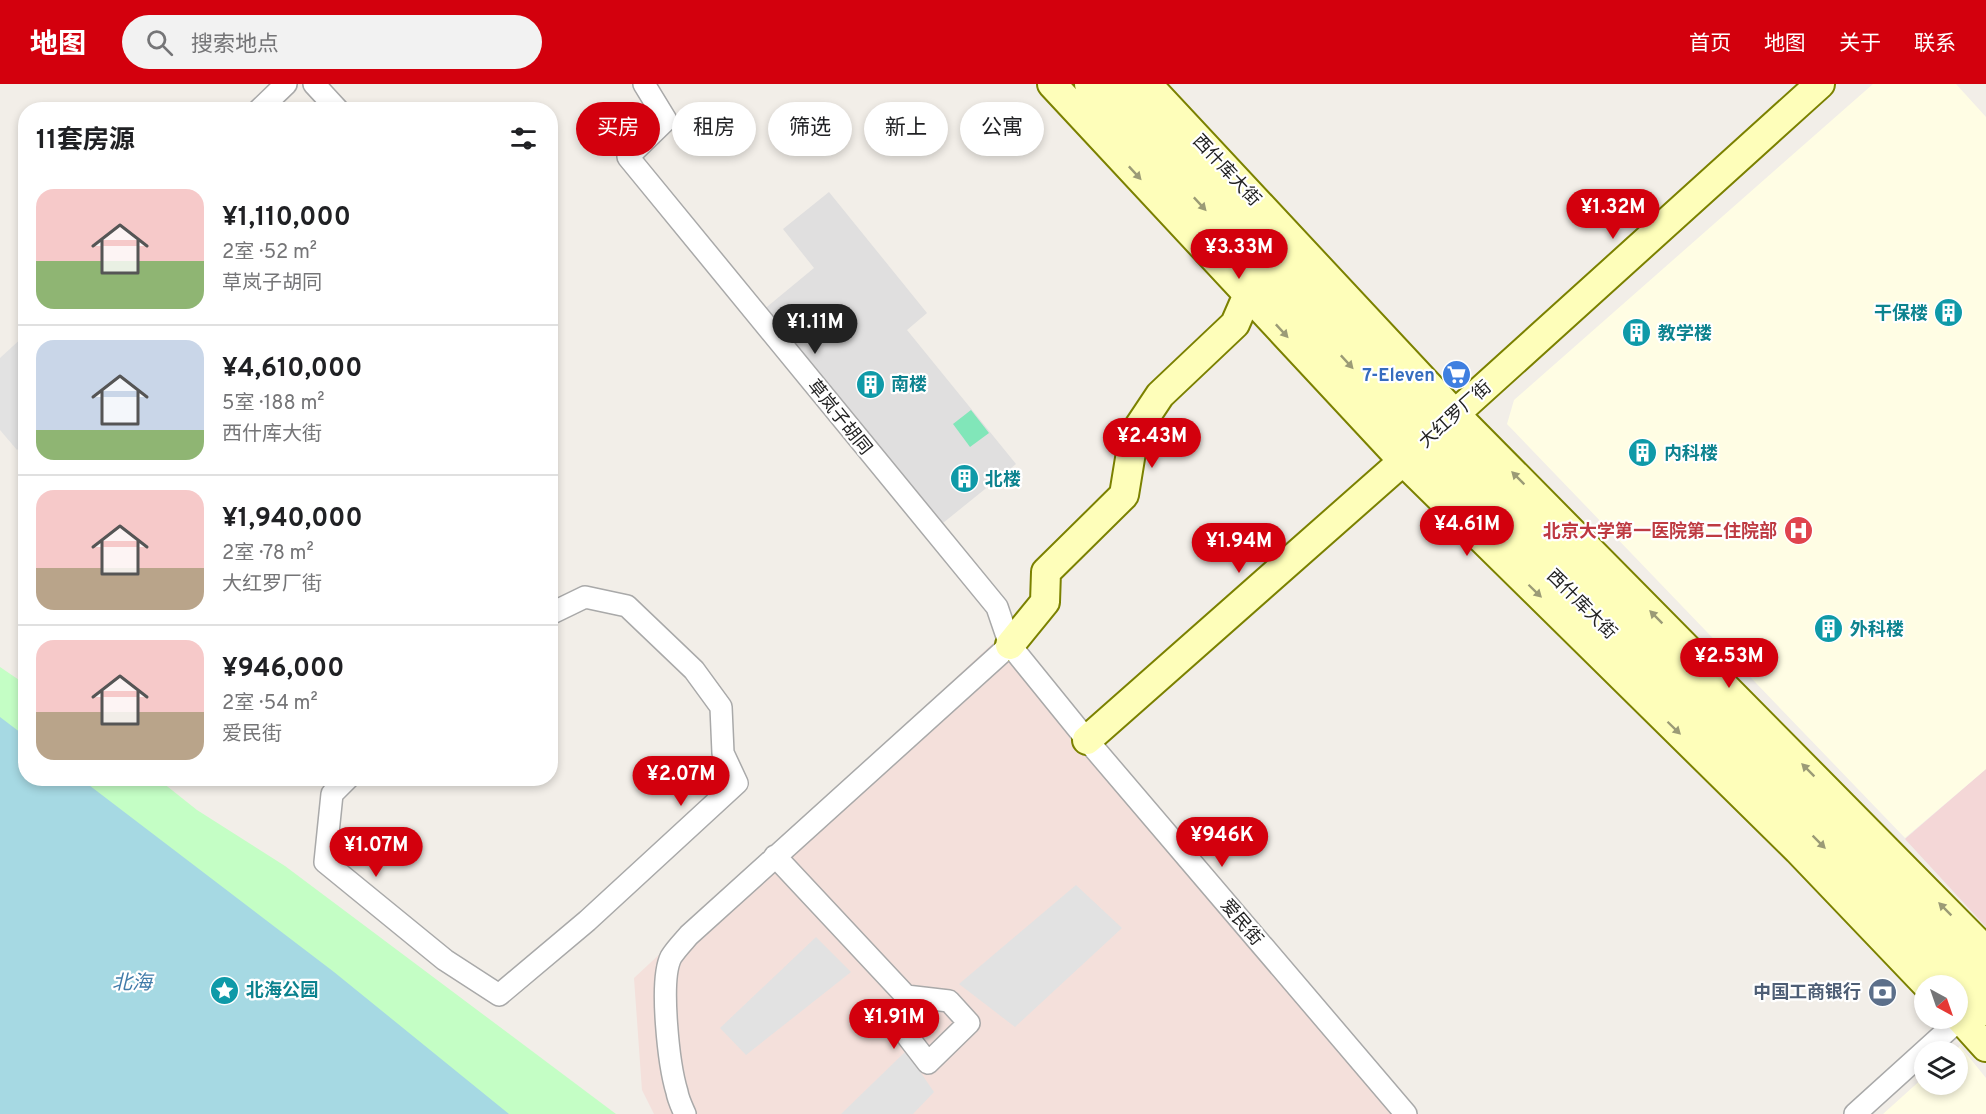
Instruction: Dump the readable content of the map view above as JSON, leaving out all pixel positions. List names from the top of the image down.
{
  "streets": {
    "street": [
      "西什库大街",
      "大红罗厂街",
      "草岚子胡同",
      "爱民街"
    ]
  },
  "crossings": [
    ["西什库大街", "大红罗厂街"],
    ["大红罗厂街", "爱民街"],
    ["草岚子胡同", "爱民街"]
  ],
  "water": ["北海"],
  "places": {
    "building": [
      "干保楼",
      "教学楼",
      "南楼",
      "内科楼",
      "北楼",
      "外科楼"
    ],
    "supermarket": ["7-Eleven"],
    "hospital": ["北京大学第一医院第二住院部"],
    "place": ["北海公园"],
    "bank": ["中国工商银行"]
  },
  "north": "bottom right",
  "page": {
    "header": "地图",
    "search": "搜索地点",
    "nav": [
      "首页",
      "地图",
      "关于",
      "联系"
    ],
    "chip": [
      "买房",
      "租房",
      "筛选",
      "新上",
      "公寓"
    ],
    "heading": "11套房源",
    "list": [
      {
        "name": "¥1,110,000",
        "note": "2室 · 52 m² · 草岚子胡同"
      },
      {
        "name": "¥4,610,000",
        "note": "5室 · 188 m² · 西什库大街"
      },
      {
        "name": "¥1,940,000",
        "note": "2室 · 78 m² · 大红罗厂街"
      },
      {
        "name": "¥946,000",
        "note": "2室 · 54 m² · 爱民街"
      }
    ],
    "price": [
      "¥1.32M",
      "¥3.33M",
      "¥1.11M",
      "¥2.43M",
      "¥4.61M",
      "¥1.94M",
      "¥2.53M",
      "¥2.07M",
      "¥946K",
      "¥1.07M",
      "¥1.91M"
    ]
  }
}
